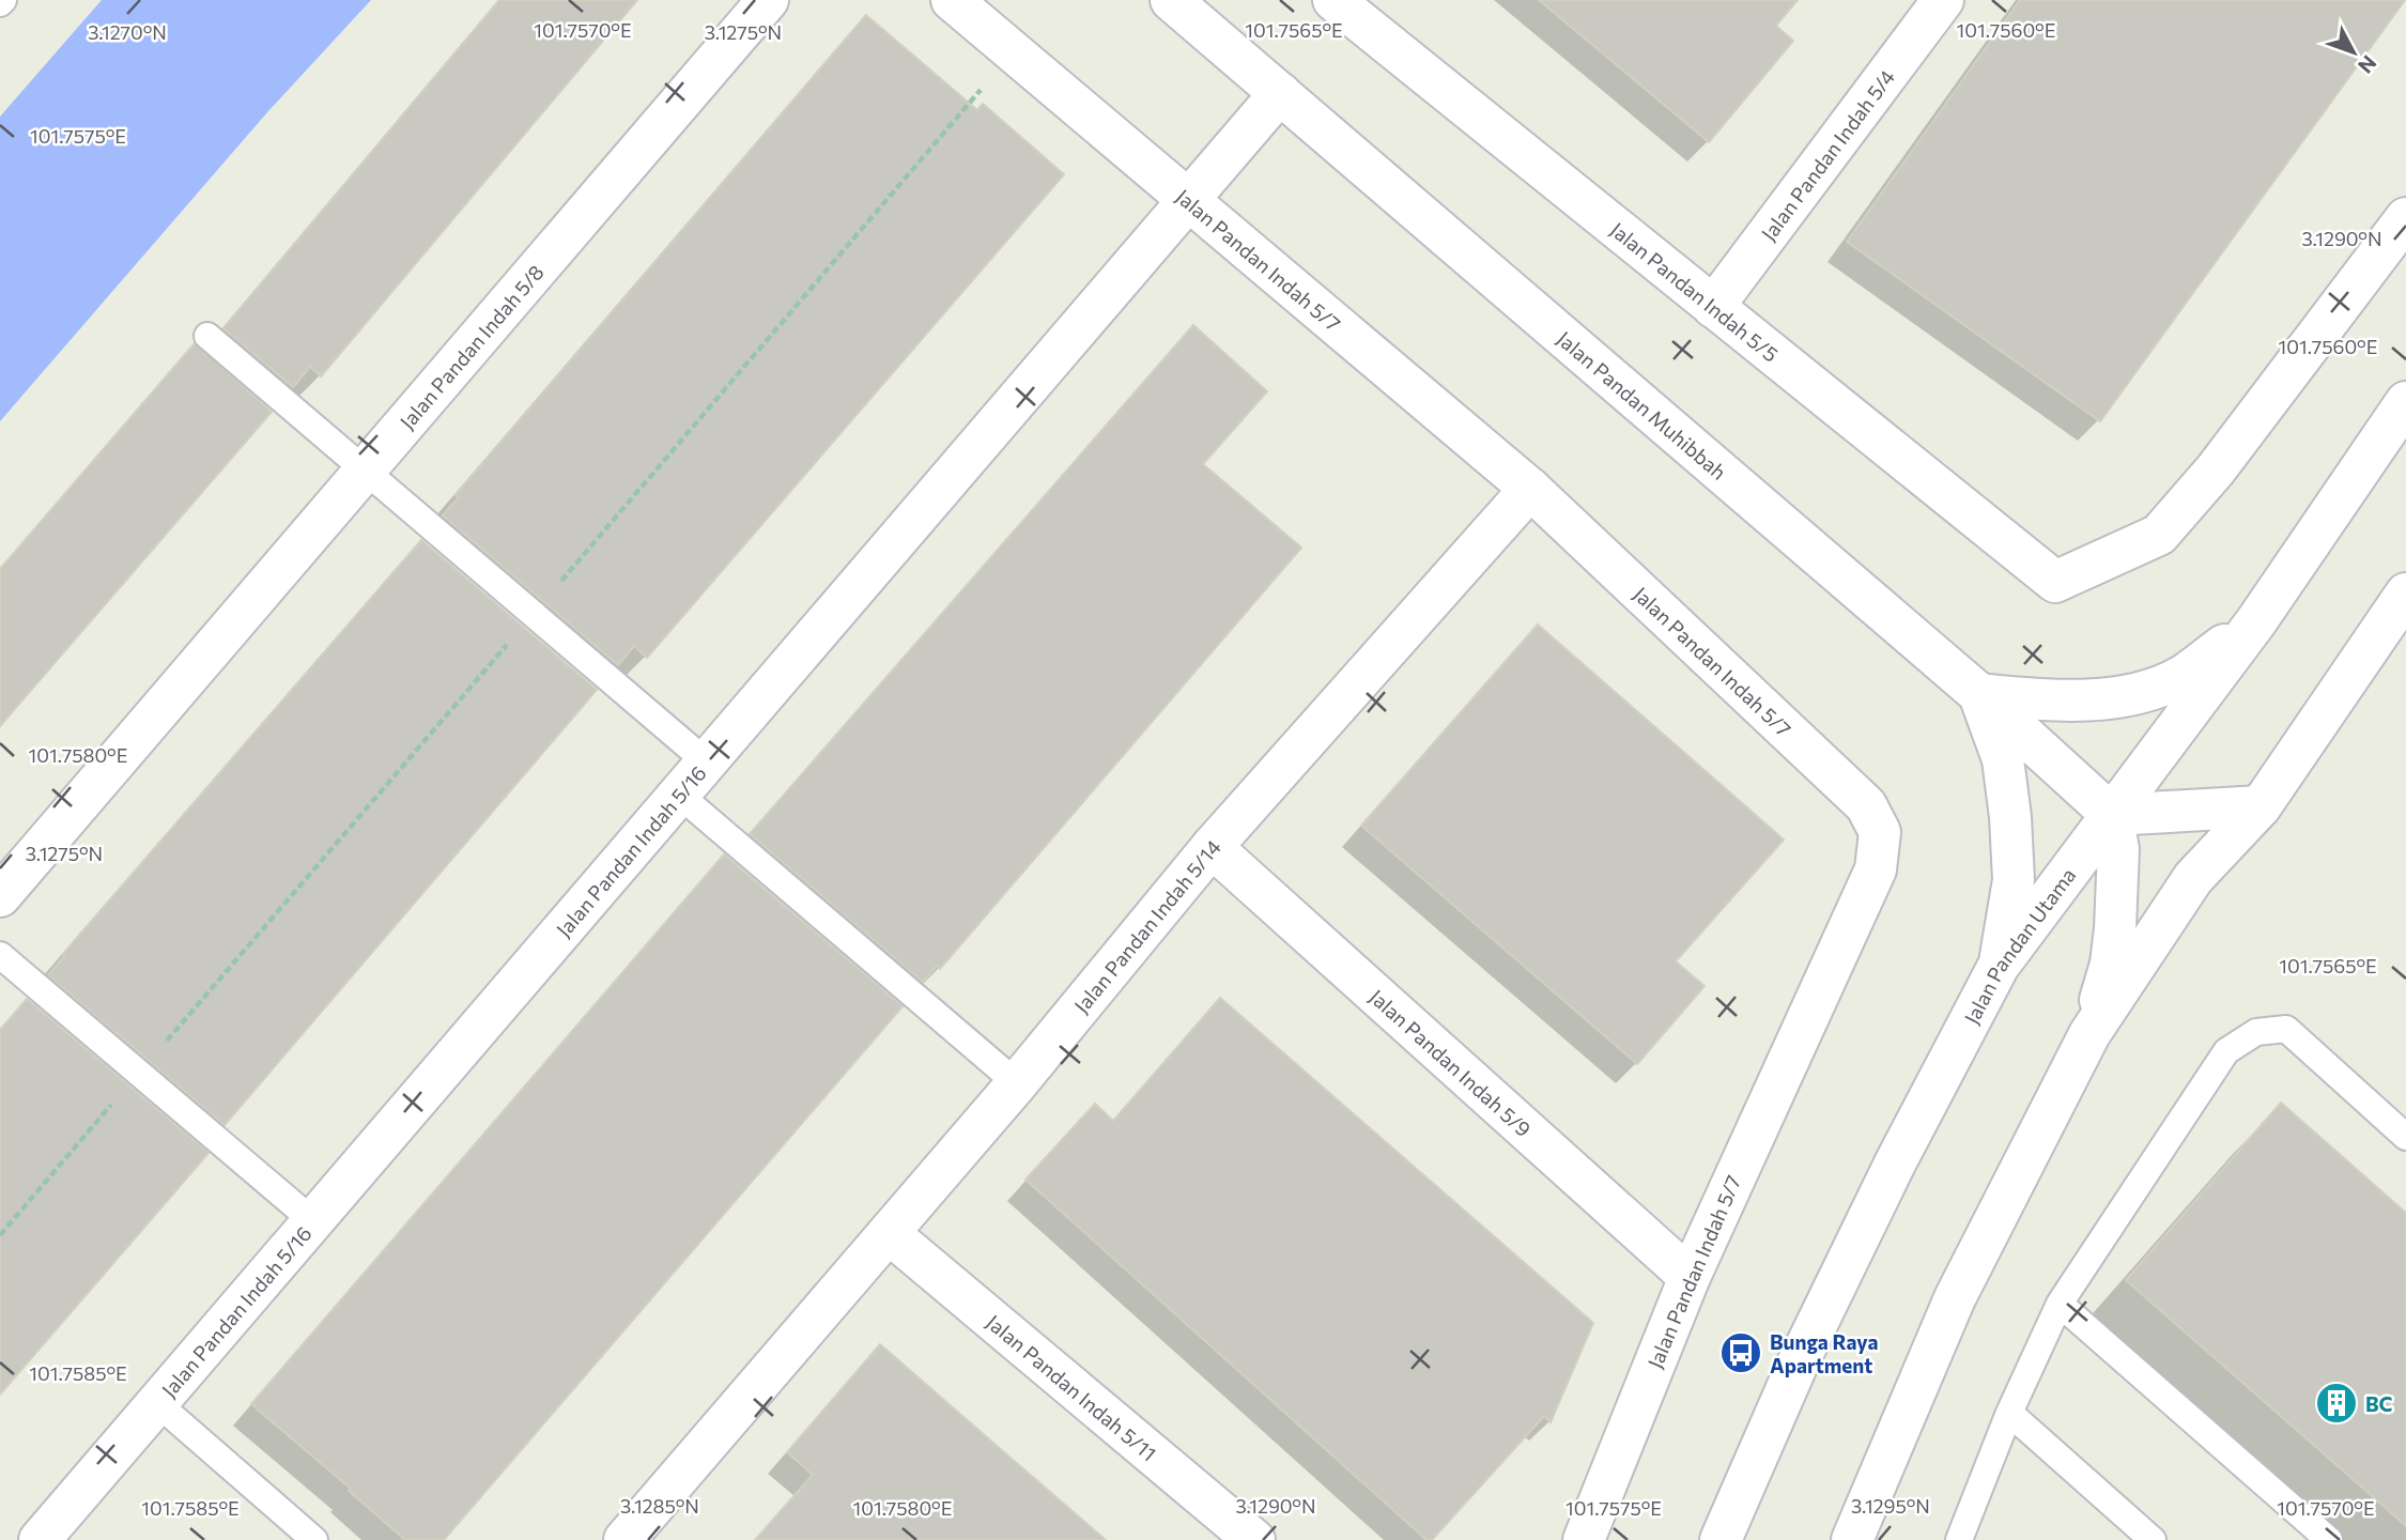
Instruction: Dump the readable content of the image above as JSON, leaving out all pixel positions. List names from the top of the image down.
{
  "streets": {
    "street": [
      "Jalan Pandan Indah 5/4",
      "Jalan Pandan Indah 5/7",
      "Jalan Pandan Indah 5/5",
      "Jalan Pandan Indah 5/8",
      "Jalan Pandan Muhibbah",
      "Jalan Pandan Indah 5/16",
      "Jalan Pandan Indah 5/14",
      "Jalan Pandan Utama",
      "Jalan Pandan Indah 5/9",
      "Jalan Pandan Indah 5/11"
    ]
  },
  "crossings": [
    ["Jalan Pandan Indah 5/4", "Jalan Pandan Indah 5/5"],
    ["Jalan Pandan Indah 5/7", "Jalan Pandan Indah 5/16"],
    ["Jalan Pandan Indah 5/7", "Jalan Pandan Indah 5/14"],
    ["Jalan Pandan Indah 5/7", "Jalan Pandan Indah 5/9"],
    ["Jalan Pandan Muhibbah", "Jalan Pandan Indah 5/16"],
    ["Jalan Pandan Muhibbah", "Jalan Pandan Utama"],
    ["Jalan Pandan Indah 5/14", "Jalan Pandan Indah 5/9"],
    ["Jalan Pandan Indah 5/14", "Jalan Pandan Indah 5/11"]
  ],
  "places": {
    "bus stop": ["Bunga Raya Apartment"],
    "building": ["BC"]
  },
  "north": "bottom right",
  "coordinates": [
    "101.7570°E",
    "101.7565°E",
    "101.7560°E",
    "3.1270°N",
    "3.1275°N",
    "101.7575°E",
    "3.1290°N",
    "101.7580°E",
    "101.7585°E",
    "3.1285°N",
    "3.1295°N"
  ]
}
